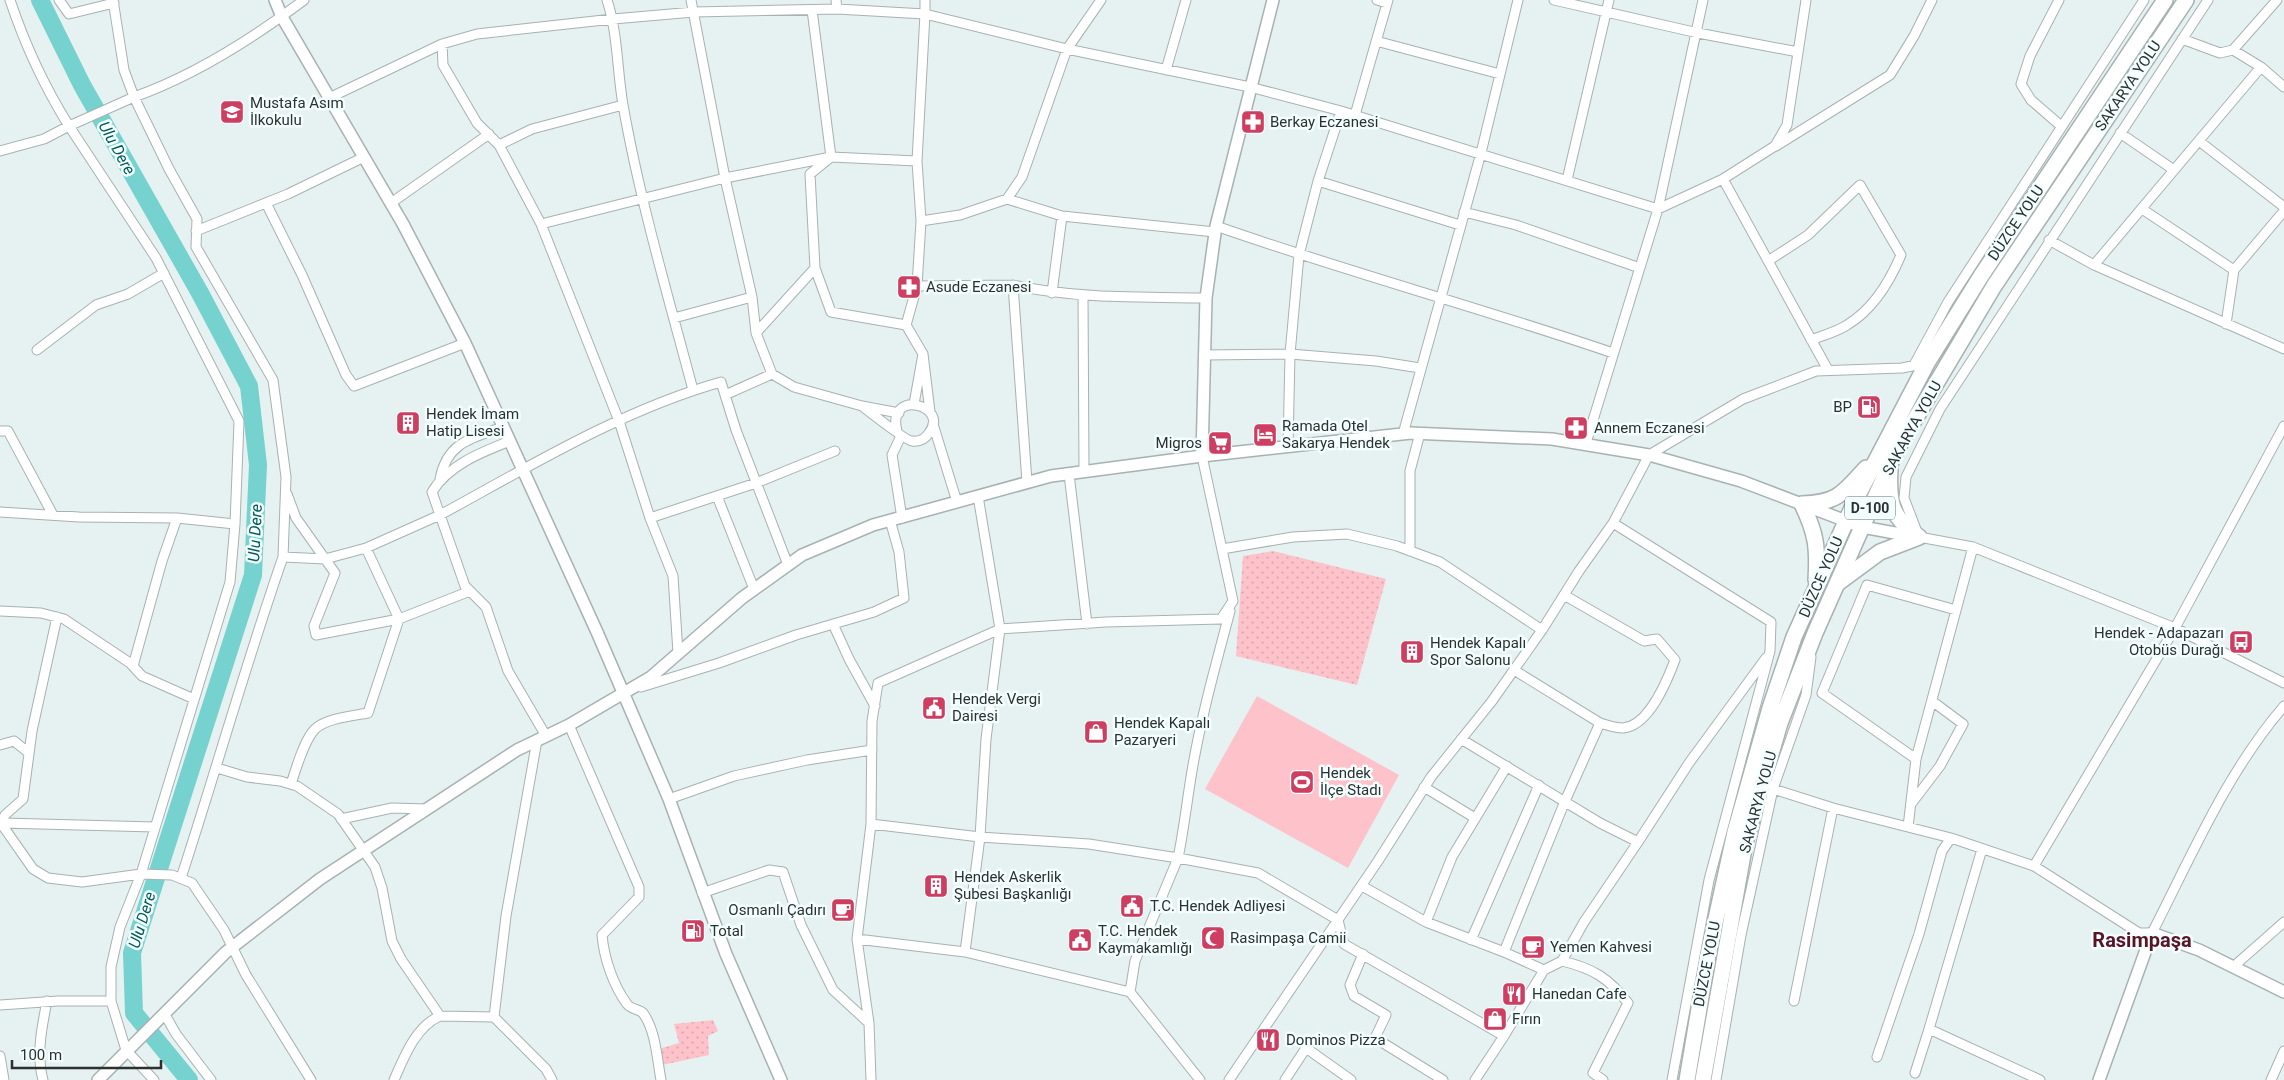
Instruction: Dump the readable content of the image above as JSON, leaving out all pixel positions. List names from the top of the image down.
{
  "streets": {
    "highway": ["SAKARYA YOLU", "DÜZCE YOLU", "D-100"]
  },
  "districts": ["Rasimpaşa"],
  "water": ["Ulu Dere"],
  "places": {
    "school or university": ["Mustafa Asım İlkokulu"],
    "pharmacy": ["Berkay Eczanesi", "Asude Eczanesi", "Annem Eczanesi"],
    "fuel station": ["BP", "Total"],
    "building": ["Hendek İmam Hatip Lisesi", "Hendek Kapalı Spor Salonu", "Hendek Askerlik Şubesi Başkanlığı"],
    "hotel": ["Ramada Otel Sakarya Hendek"],
    "supermarket": ["Migros"],
    "bus stop": ["Hendek - Adapazarı Otobüs Durağı"],
    "public building": ["Hendek Vergi Dairesi", "T.C. Hendek Adliyesi", "T.C. Hendek Kaymakamlığı"],
    "shop": ["Hendek Kapalı Pazaryeri", "Fırın"],
    "sports": ["Hendek İlçe Stadı"],
    "cafe": ["Osmanlı Çadırı", "Yemen Kahvesi"],
    "mosque": ["Rasimpaşa Camii"],
    "restaurant": ["Hanedan Cafe", "Dominos Pizza"]
  },
  "scale_bar": "100 m"
}
